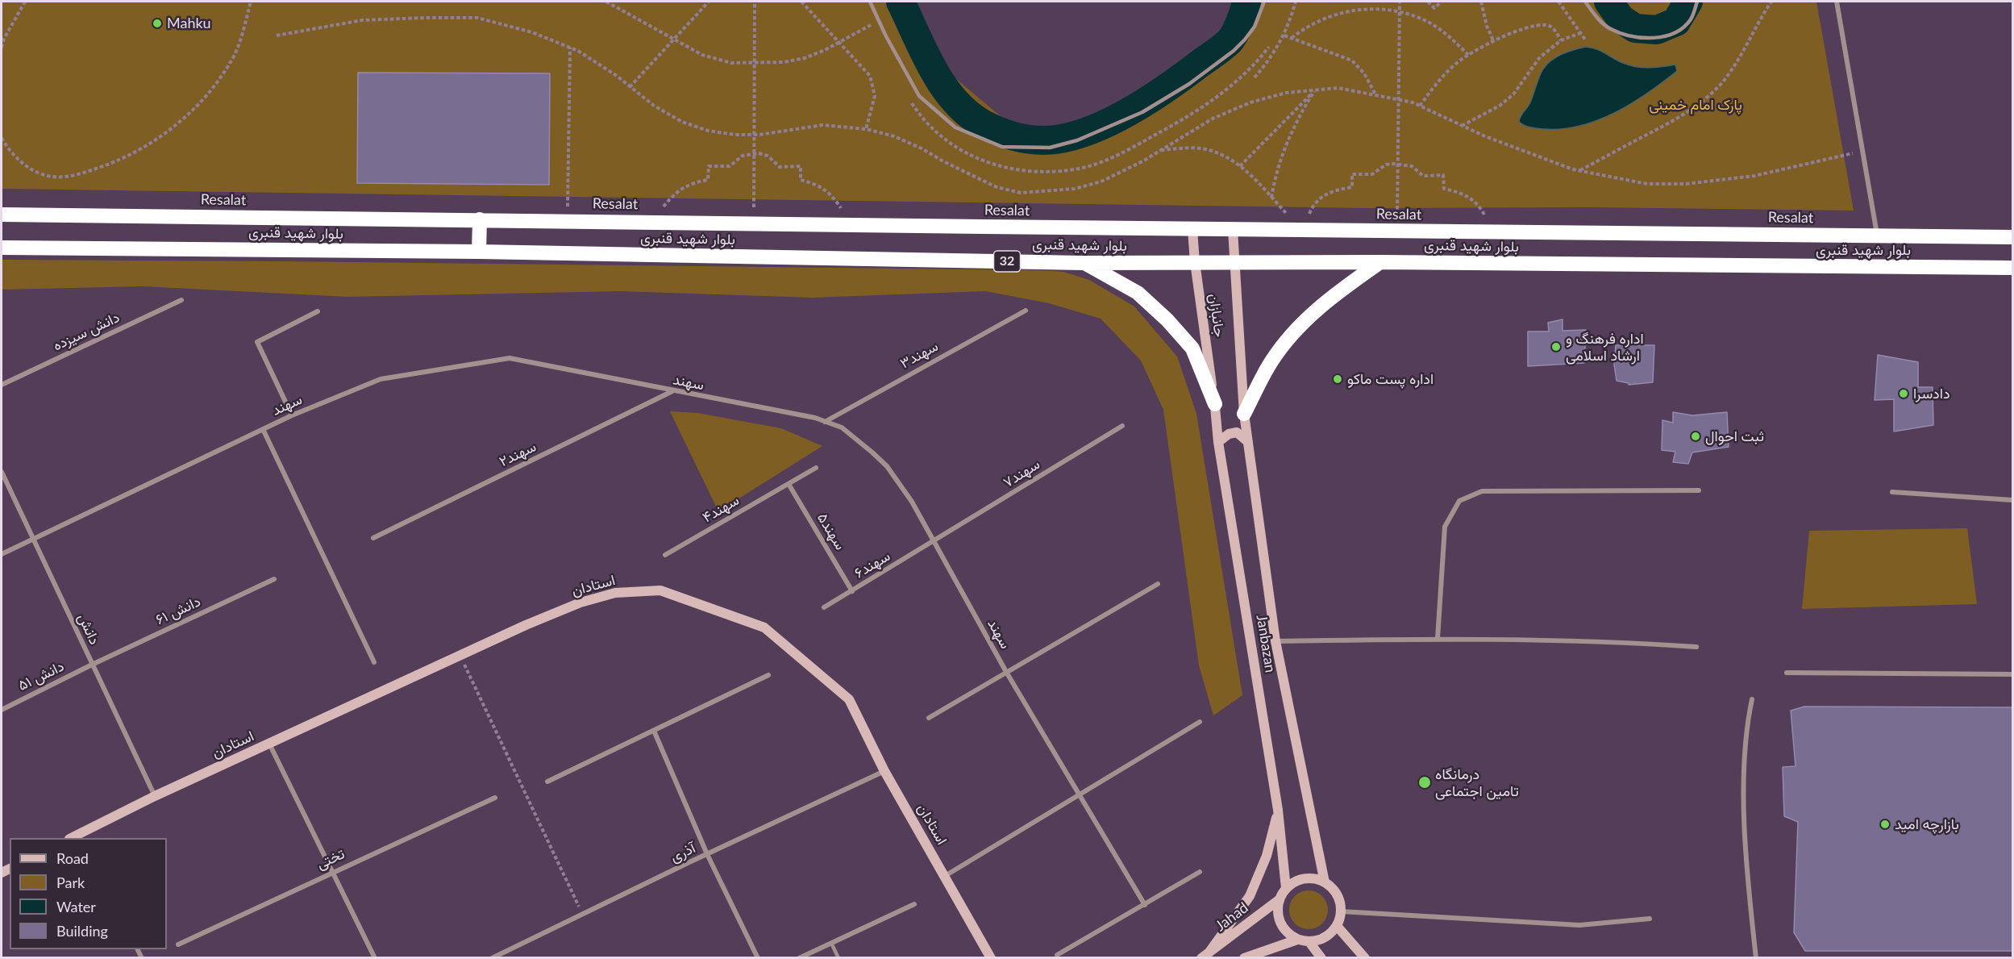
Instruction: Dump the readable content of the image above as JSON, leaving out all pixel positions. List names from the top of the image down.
{
  "streets": {
    "highway": ["Resalat", "بلوار شهید قنبری", "32"],
    "main road": [
      "جانبازان",
      "استادان",
      "Janbazan",
      "Jahad"
    ],
    "street": [
      "دانش سیزده",
      "سهند۳",
      "سهند",
      "سهند۲",
      "سهند۷",
      "سهند۴",
      "سهند۵",
      "سهند۶",
      "دانش ۶۱",
      "دانش",
      "دانش ۵۱",
      "آذری",
      "تختی"
    ]
  },
  "crossings": [
    ["Resalat", "جانبازان"],
    ["Resalat", "Janbazan"],
    ["بلوار شهید قنبری", "جانبازان"],
    ["بلوار شهید قنبری", "Janbazan"],
    ["جانبازان", "Janbazan"],
    ["سهند۳", "سهند"],
    ["سهند", "سهند۲"],
    ["سهند", "سهند۷"],
    ["سهند", "سهند۶"],
    ["سهند", "دانش"],
    ["سهند۷", "سهند۶"],
    ["سهند۴", "سهند۵"],
    ["سهند۵", "سهند۶"],
    ["استادان", "دانش"],
    ["استادان", "آذری"],
    ["دانش ۶۱", "دانش"],
    ["دانش ۶۱", "دانش ۵۱"],
    ["دانش", "دانش ۵۱"],
    ["Janbazan", "Jahad"]
  ],
  "parks": ["پارک امام خمینی"],
  "places": [
    "Mahku",
    "اداره فرهنگ و ارشاد اسلامی",
    "اداره پست ماکو",
    "دادسرا",
    "ثبت احوال",
    "درمانگاه تامین اجتماعی",
    "بازارچه امید"
  ],
  "legend": [
    "Road",
    "Park",
    "Water",
    "Building"
  ]
}
